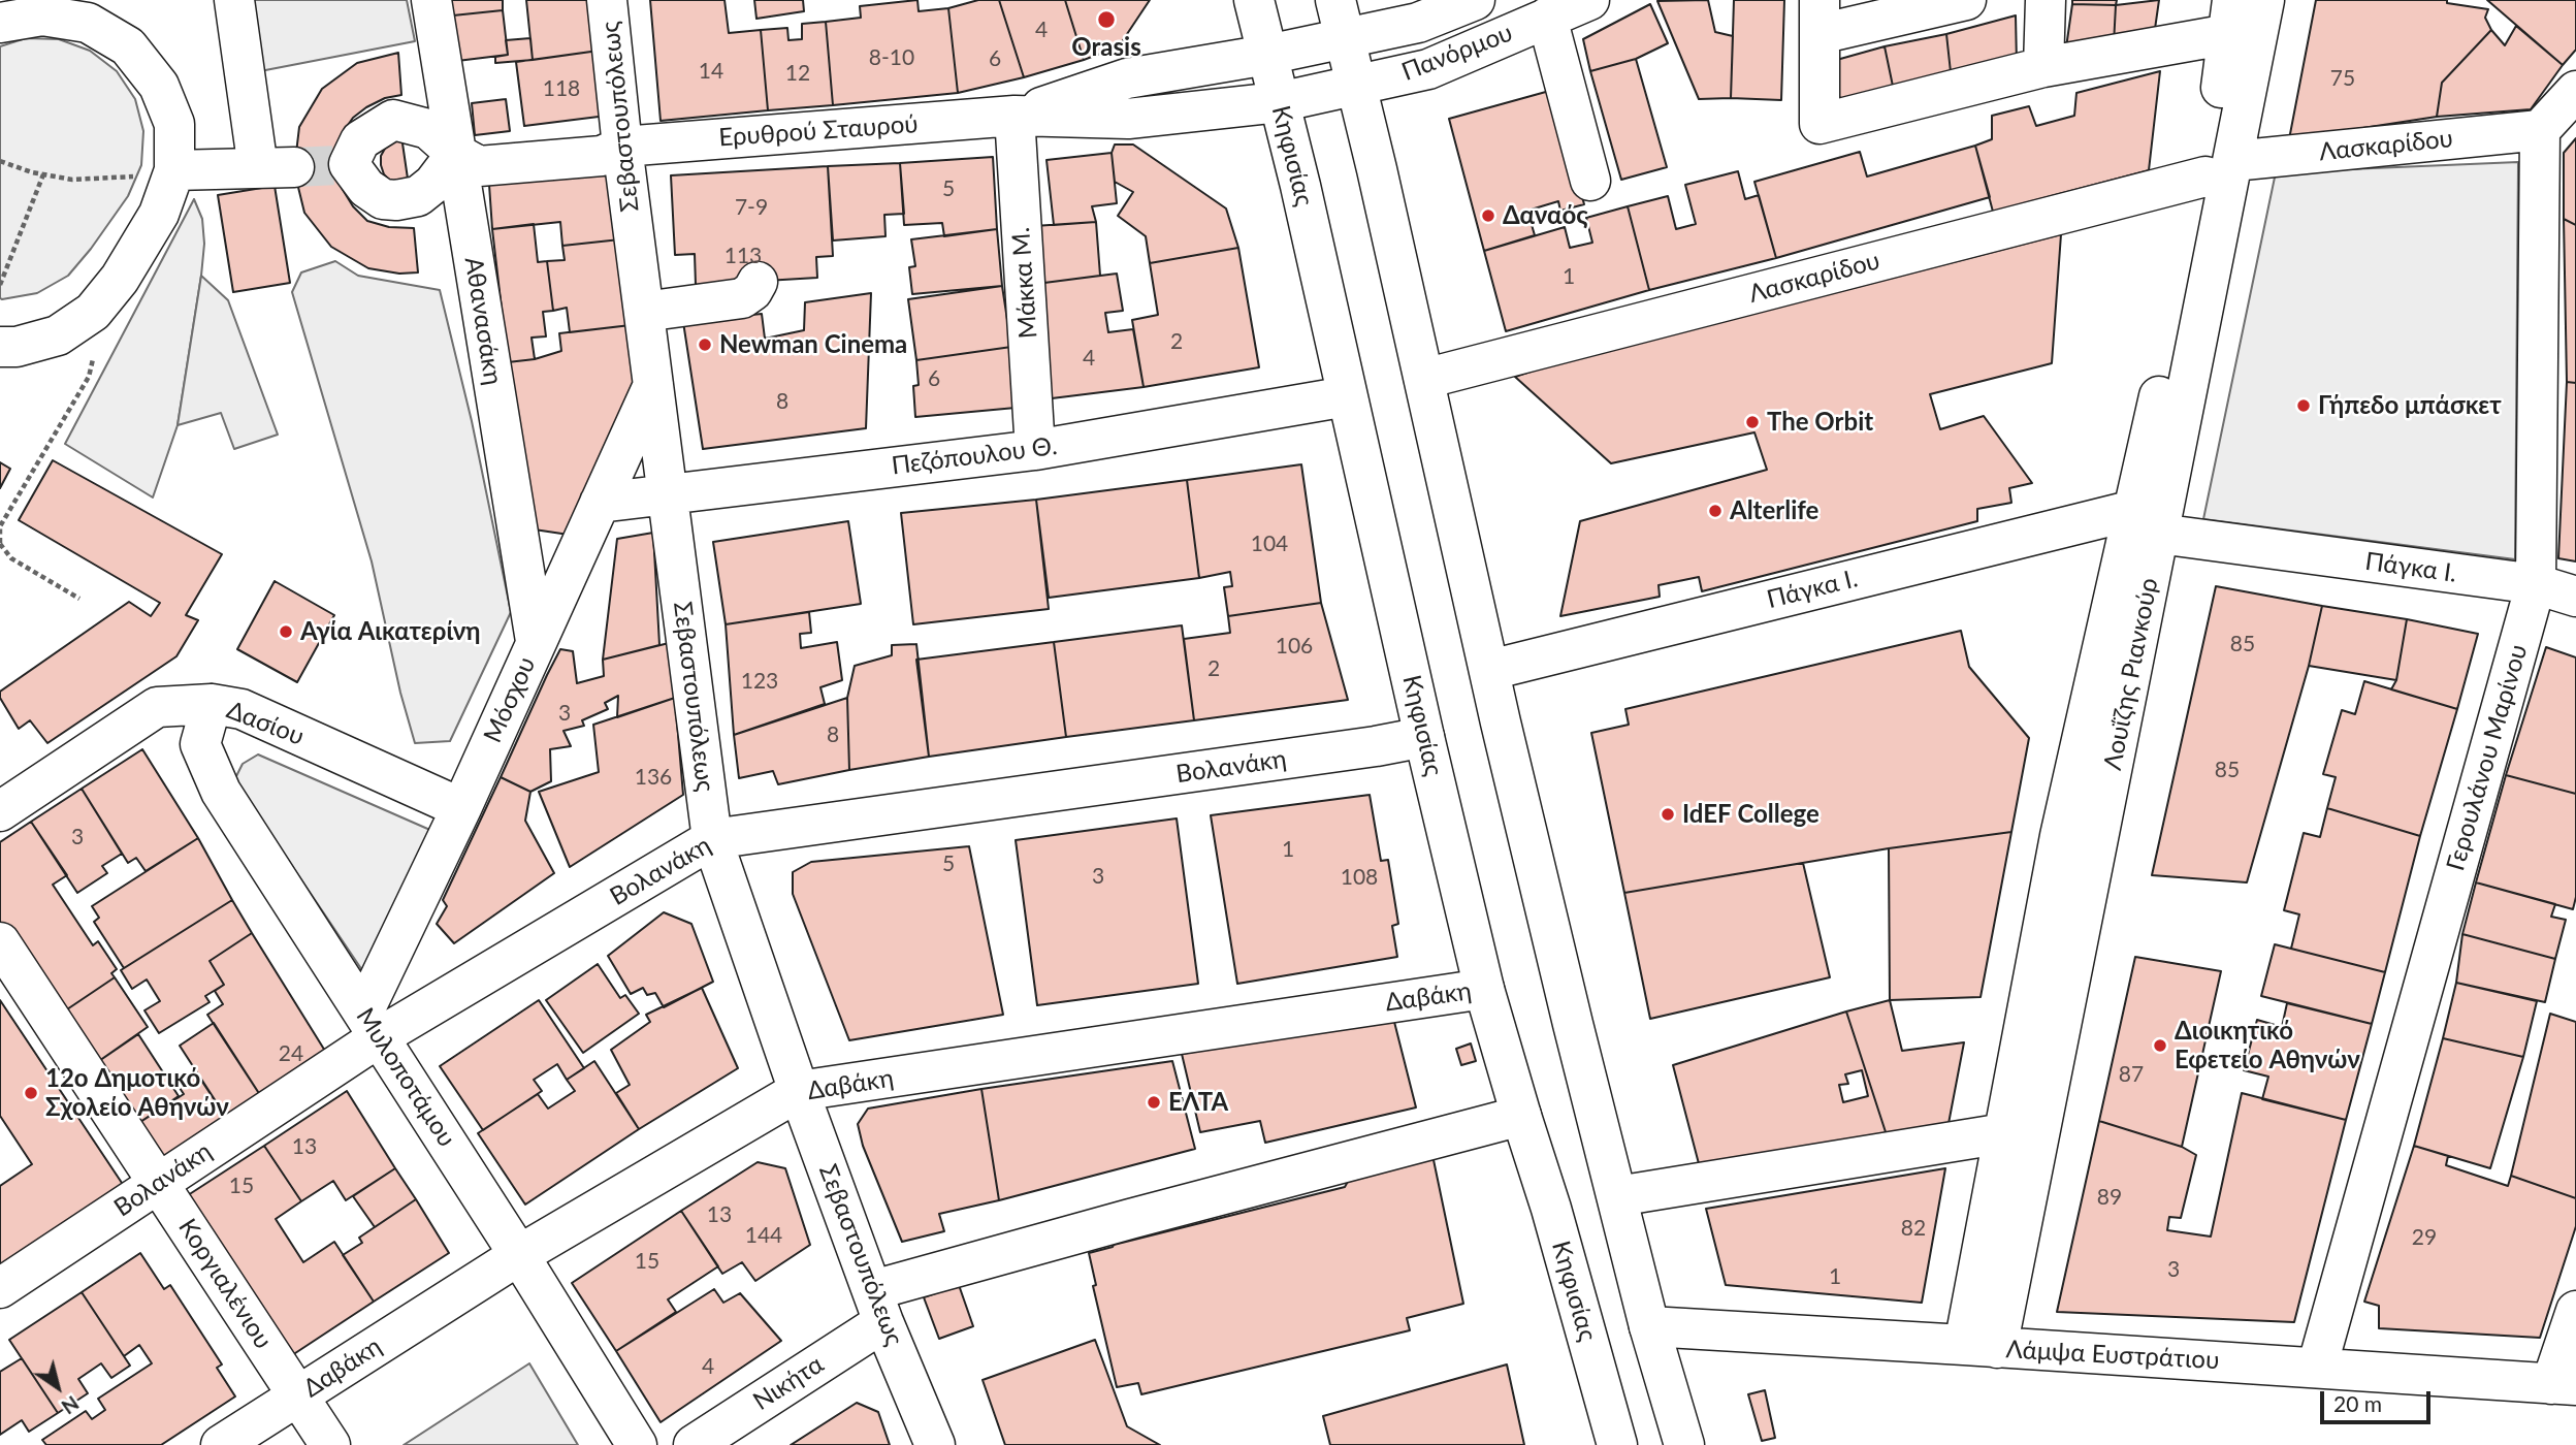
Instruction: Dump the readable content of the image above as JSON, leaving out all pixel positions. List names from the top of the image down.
{
  "streets": {
    "street": [
      "Πανόρμου",
      "Σεβαστουπόλεως",
      "Ερυθρού Σταυρού",
      "Λασκαρίδου",
      "Κηφισίας",
      "Μάκκα Μ.",
      "Αθανασάκη",
      "Πεζόπουλου Θ.",
      "Πάγκα Ι.",
      "Λουΐζης Ριανκούρ",
      "Μόσχου",
      "Δασίου",
      "Γερουλάνου Μαρίνου",
      "Βολανάκη",
      "Δαβάκη",
      "Μυλοποτάμου",
      "Κοργιαλένιου",
      "Λάμψα Ευστράτιου",
      "Νικήτα"
    ]
  },
  "crossings": [
    ["Πανόρμου", "Ερυθρού Σταυρού"],
    ["Πανόρμου", "Κηφισίας"],
    ["Σεβαστουπόλεως", "Ερυθρού Σταυρού"],
    ["Σεβαστουπόλεως", "Πεζόπουλου Θ."],
    ["Σεβαστουπόλεως", "Μόσχου"],
    ["Σεβαστουπόλεως", "Βολανάκη"],
    ["Σεβαστουπόλεως", "Δαβάκη"],
    ["Σεβαστουπόλεως", "Νικήτα"],
    ["Ερυθρού Σταυρού", "Κηφισίας"],
    ["Ερυθρού Σταυρού", "Μάκκα Μ."],
    ["Ερυθρού Σταυρού", "Αθανασάκη"],
    ["Λασκαρίδου", "Λουΐζης Ριανκούρ"],
    ["Λασκαρίδου", "Γερουλάνου Μαρίνου"],
    ["Κηφισίας", "Πεζόπουλου Θ."],
    ["Κηφισίας", "Βολανάκη"],
    ["Κηφισίας", "Δαβάκη"],
    ["Κηφισίας", "Νικήτα"],
    ["Μάκκα Μ.", "Πεζόπουλου Θ."],
    ["Αθανασάκη", "Μόσχου"],
    ["Πεζόπουλου Θ.", "Μόσχου"],
    ["Πάγκα Ι.", "Λουΐζης Ριανκούρ"],
    ["Πάγκα Ι.", "Γερουλάνου Μαρίνου"],
    ["Λουΐζης Ριανκούρ", "Λάμψα Ευστράτιου"],
    ["Μόσχου", "Δασίου"],
    ["Μόσχου", "Βολανάκη"],
    ["Μόσχου", "Μυλοποτάμου"],
    ["Δασίου", "Μυλοποτάμου"],
    ["Γερουλάνου Μαρίνου", "Λάμψα Ευστράτιου"],
    ["Βολανάκη", "Μυλοποτάμου"],
    ["Βολανάκη", "Κοργιαλένιου"],
    ["Δαβάκη", "Μυλοποτάμου"],
    ["Δαβάκη", "Κοργιαλένιου"]
  ],
  "places": [
    "Orasis",
    "Δαναός",
    "Newman Cinema",
    "Γήπεδο μπάσκετ",
    "The Orbit",
    "Alterlife",
    "Αγία Αικατερίνη",
    "IdEF College",
    "Διοικητικό Εφετείο Αθηνών",
    "12ο Δημοτικό Σχολείο Αθηνών",
    "ΕΛΤΑ"
  ],
  "house_numbers": [
    "4",
    "8-10",
    "6",
    "14",
    "12",
    "75",
    "118",
    "5",
    "7-9",
    "113",
    "1",
    "2",
    "4",
    "6",
    "8",
    "104",
    "85",
    "106",
    "2",
    "123",
    "3",
    "8",
    "85",
    "136",
    "3",
    "1",
    "5",
    "3",
    "108",
    "24",
    "87",
    "13",
    "15",
    "89",
    "13",
    "82",
    "144",
    "29",
    "15",
    "3",
    "1",
    "4"
  ],
  "scale_bar": "20 m",
  "north": "bottom right"
}
